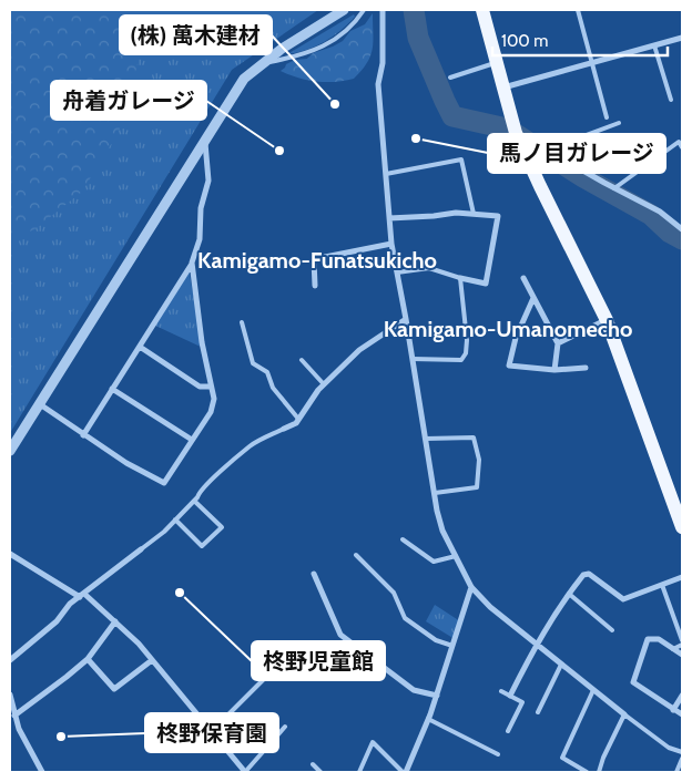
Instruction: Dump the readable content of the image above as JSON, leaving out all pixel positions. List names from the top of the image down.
{
  "districts": ["Kamigamo-Funatsukicho", "Kamigamo-Umanomecho"],
  "places": [
    "(株) 萬木建材",
    "馬ノ目ガレージ",
    "舟着ガレージ",
    "柊野児童館",
    "柊野保育園"
  ],
  "scale_bar": "100 m"
}
